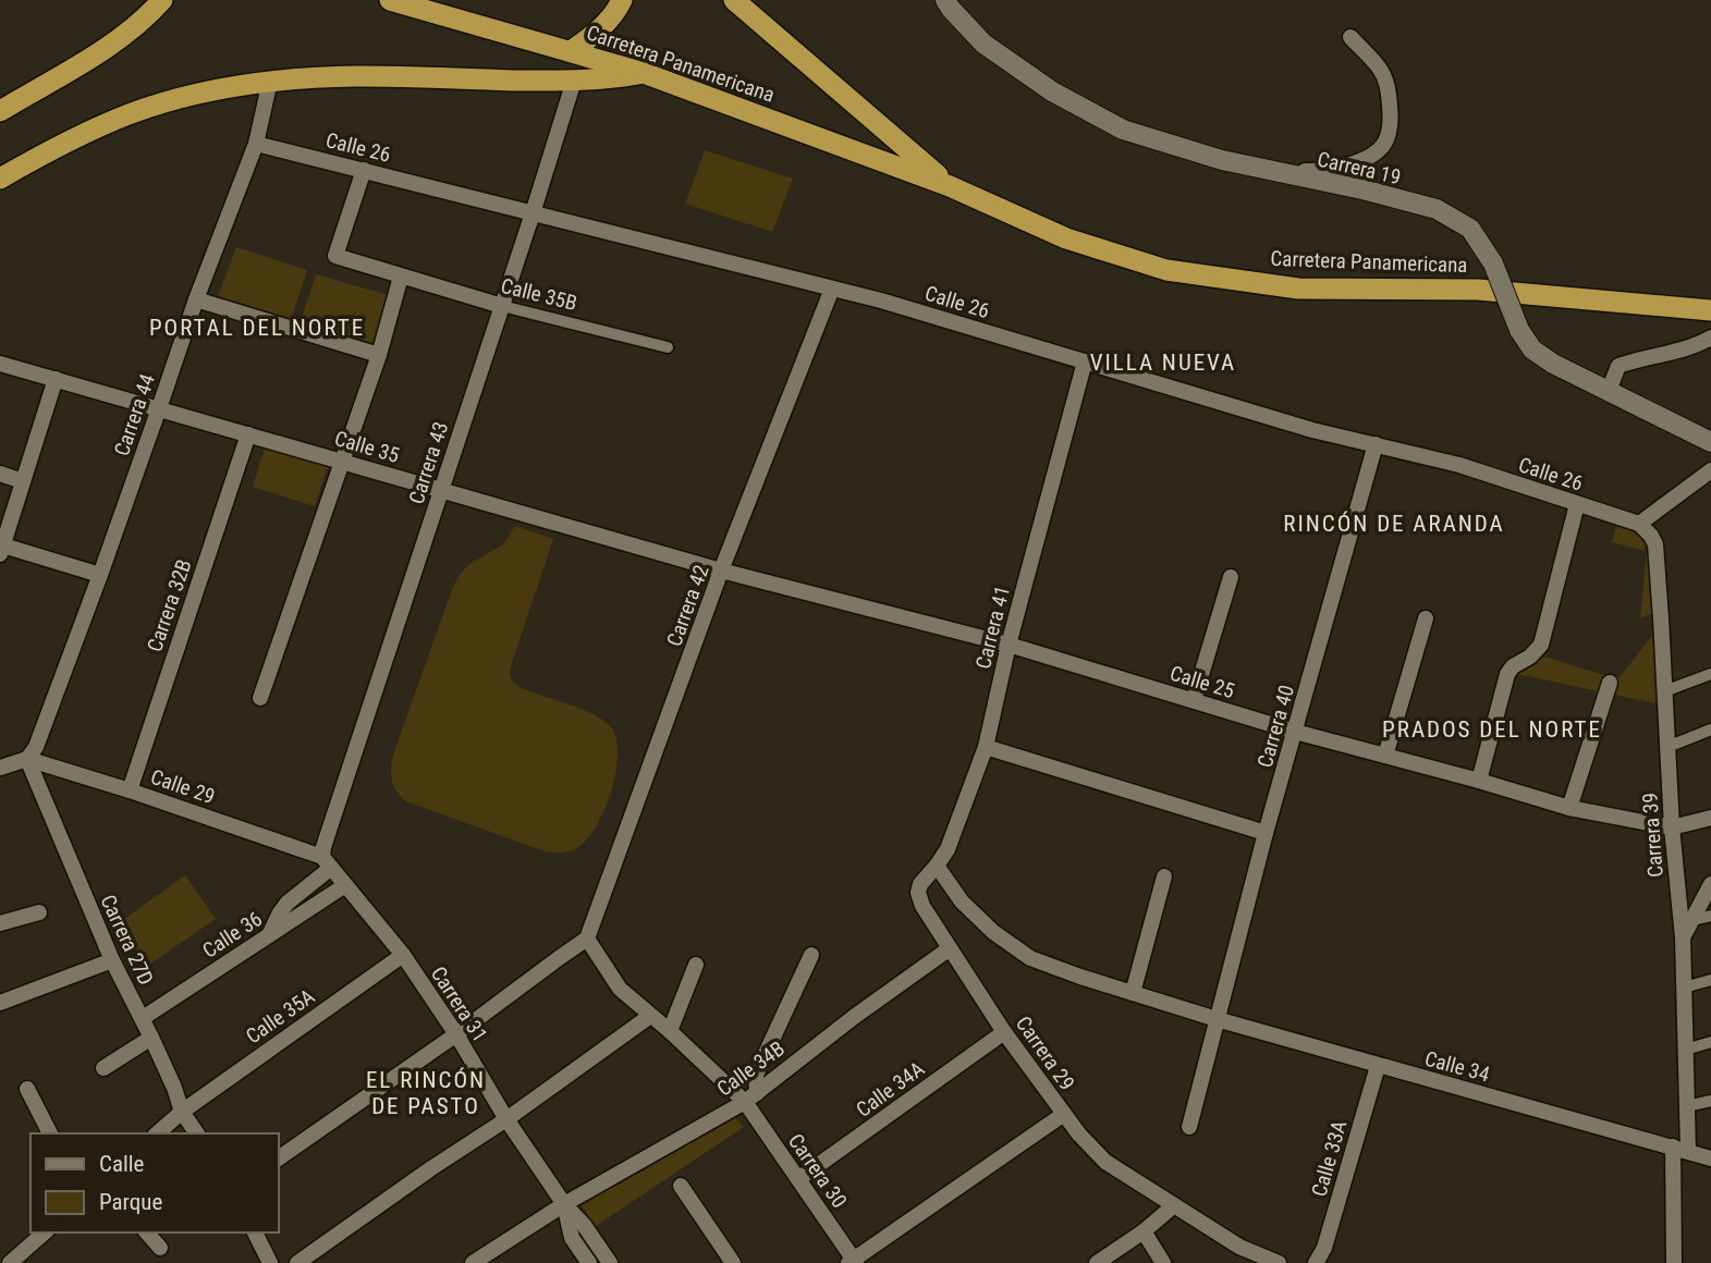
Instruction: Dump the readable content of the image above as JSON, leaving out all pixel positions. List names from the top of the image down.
{
  "streets": {
    "highway": ["Carretera Panamericana"],
    "street": [
      "Calle 26",
      "Carrera 19",
      "Calle 35B",
      "Carrera 44",
      "Calle 35",
      "Carrera 43",
      "Carrera 32B",
      "Carrera 42",
      "Carrera 41",
      "Calle 25",
      "Carrera 40",
      "Calle 29",
      "Carrera 39",
      "Calle 36",
      "Carrera 27D",
      "Carrera 31",
      "Calle 35A",
      "Carrera 29",
      "Calle 34",
      "Calle 34B",
      "Calle 34A",
      "Calle 33A",
      "Carrera 30"
    ]
  },
  "crossings": [
    ["Calle 26", "Calle 35B"],
    ["Calle 26", "Carrera 44"],
    ["Calle 26", "Carrera 43"],
    ["Calle 26", "Carrera 42"],
    ["Calle 26", "Carrera 41"],
    ["Calle 26", "Carrera 40"],
    ["Calle 26", "Carrera 39"],
    ["Calle 35B", "Carrera 43"],
    ["Carrera 44", "Calle 35"],
    ["Carrera 44", "Calle 29"],
    ["Carrera 44", "Carrera 27D"],
    ["Calle 35", "Carrera 43"],
    ["Calle 35", "Carrera 32B"],
    ["Calle 35", "Carrera 42"],
    ["Calle 35", "Calle 25"],
    ["Carrera 43", "Calle 29"],
    ["Carrera 43", "Carrera 31"],
    ["Carrera 32B", "Calle 29"],
    ["Carrera 42", "Calle 25"],
    ["Carrera 42", "Carrera 30"],
    ["Carrera 41", "Calle 25"],
    ["Carrera 41", "Carrera 29"],
    ["Carrera 41", "Calle 34"],
    ["Calle 25", "Carrera 40"],
    ["Calle 25", "Carrera 39"],
    ["Carrera 40", "Calle 34"],
    ["Calle 29", "Carrera 27D"],
    ["Calle 29", "Carrera 31"],
    ["Carrera 39", "Calle 34"],
    ["Calle 36", "Carrera 27D"],
    ["Calle 36", "Carrera 31"],
    ["Carrera 27D", "Calle 35A"],
    ["Carrera 31", "Calle 35A"],
    ["Carrera 31", "Calle 34B"],
    ["Carrera 29", "Calle 34B"],
    ["Carrera 29", "Calle 34A"],
    ["Calle 34", "Calle 33A"],
    ["Calle 34B", "Carrera 30"],
    ["Calle 34A", "Carrera 30"]
  ],
  "districts": [
    "PORTAL DEL NORTE",
    "VILLA NUEVA",
    "RINCÓN DE ARANDA",
    "PRADOS DEL NORTE",
    "EL RINCÓN DE PASTO"
  ],
  "legend": ["Calle", "Parque"]
}
